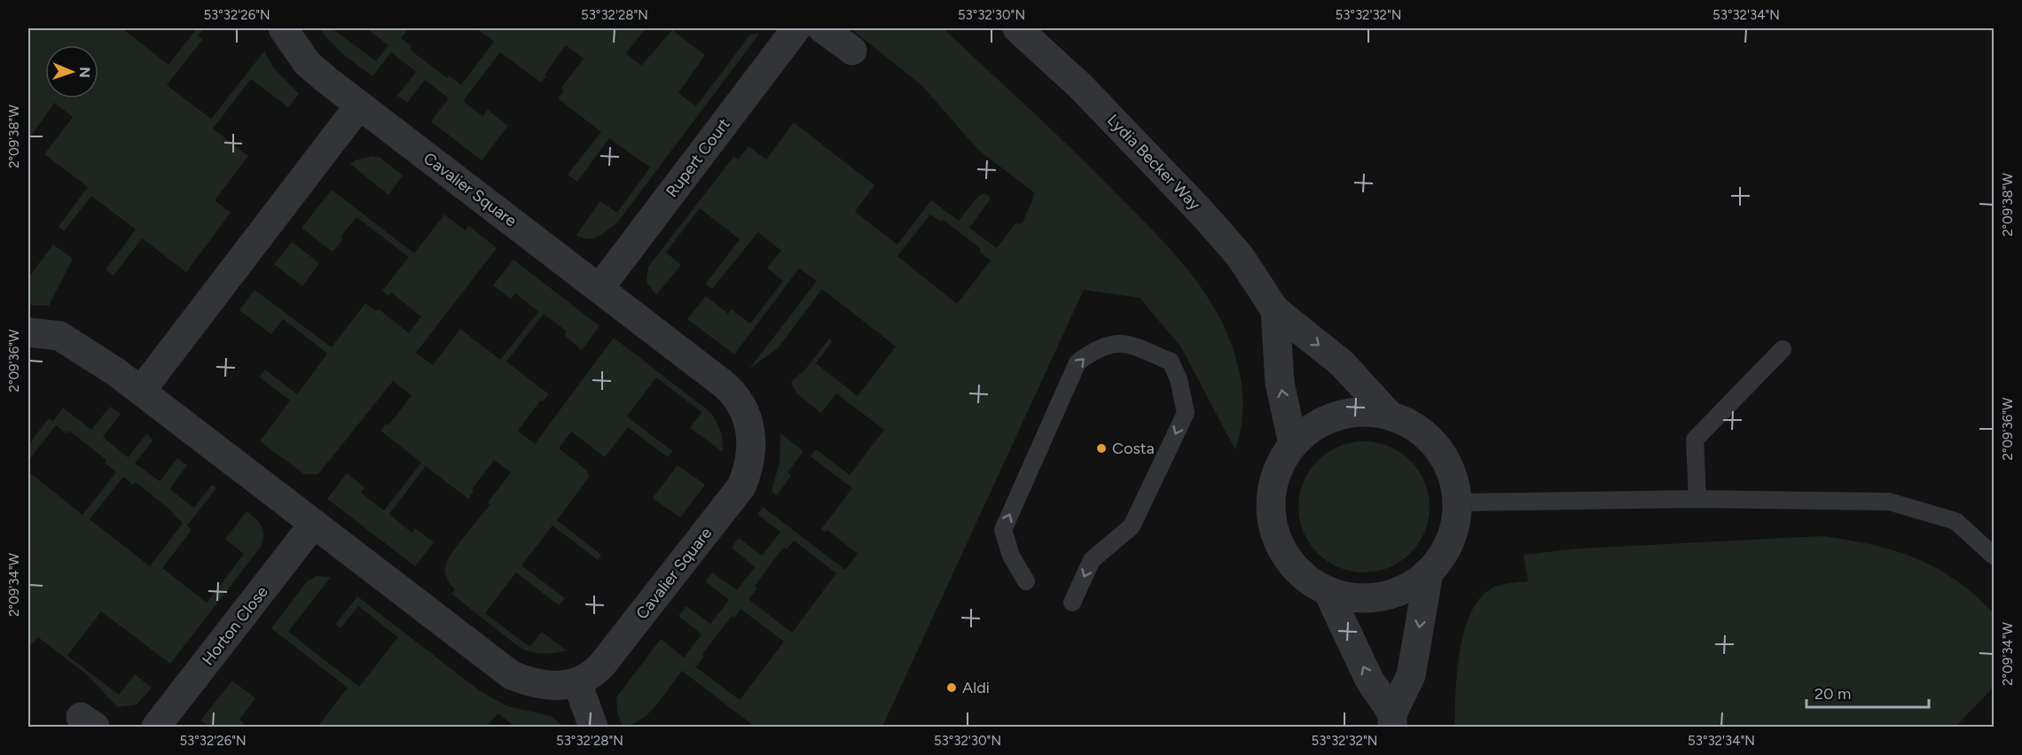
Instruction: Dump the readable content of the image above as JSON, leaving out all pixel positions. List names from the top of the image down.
{
  "streets": {
    "street": [
      "Rupert Court",
      "Lydia Becker Way",
      "Cavalier Square",
      "Horton Close"
    ]
  },
  "crossings": [
    ["Rupert Court", "Cavalier Square"],
    ["Cavalier Square", "Horton Close"]
  ],
  "places": ["Costa", "Aldi"],
  "scale_bar": "20 m",
  "north": "right",
  "coordinates": [
    "53°32'26\"N",
    "53°32'28\"N",
    "53°32'30\"N",
    "53°32'32\"N",
    "53°32'34\"N",
    "2°09'38\"W",
    "2°09'36\"W",
    "2°09'34\"W"
  ]
}
